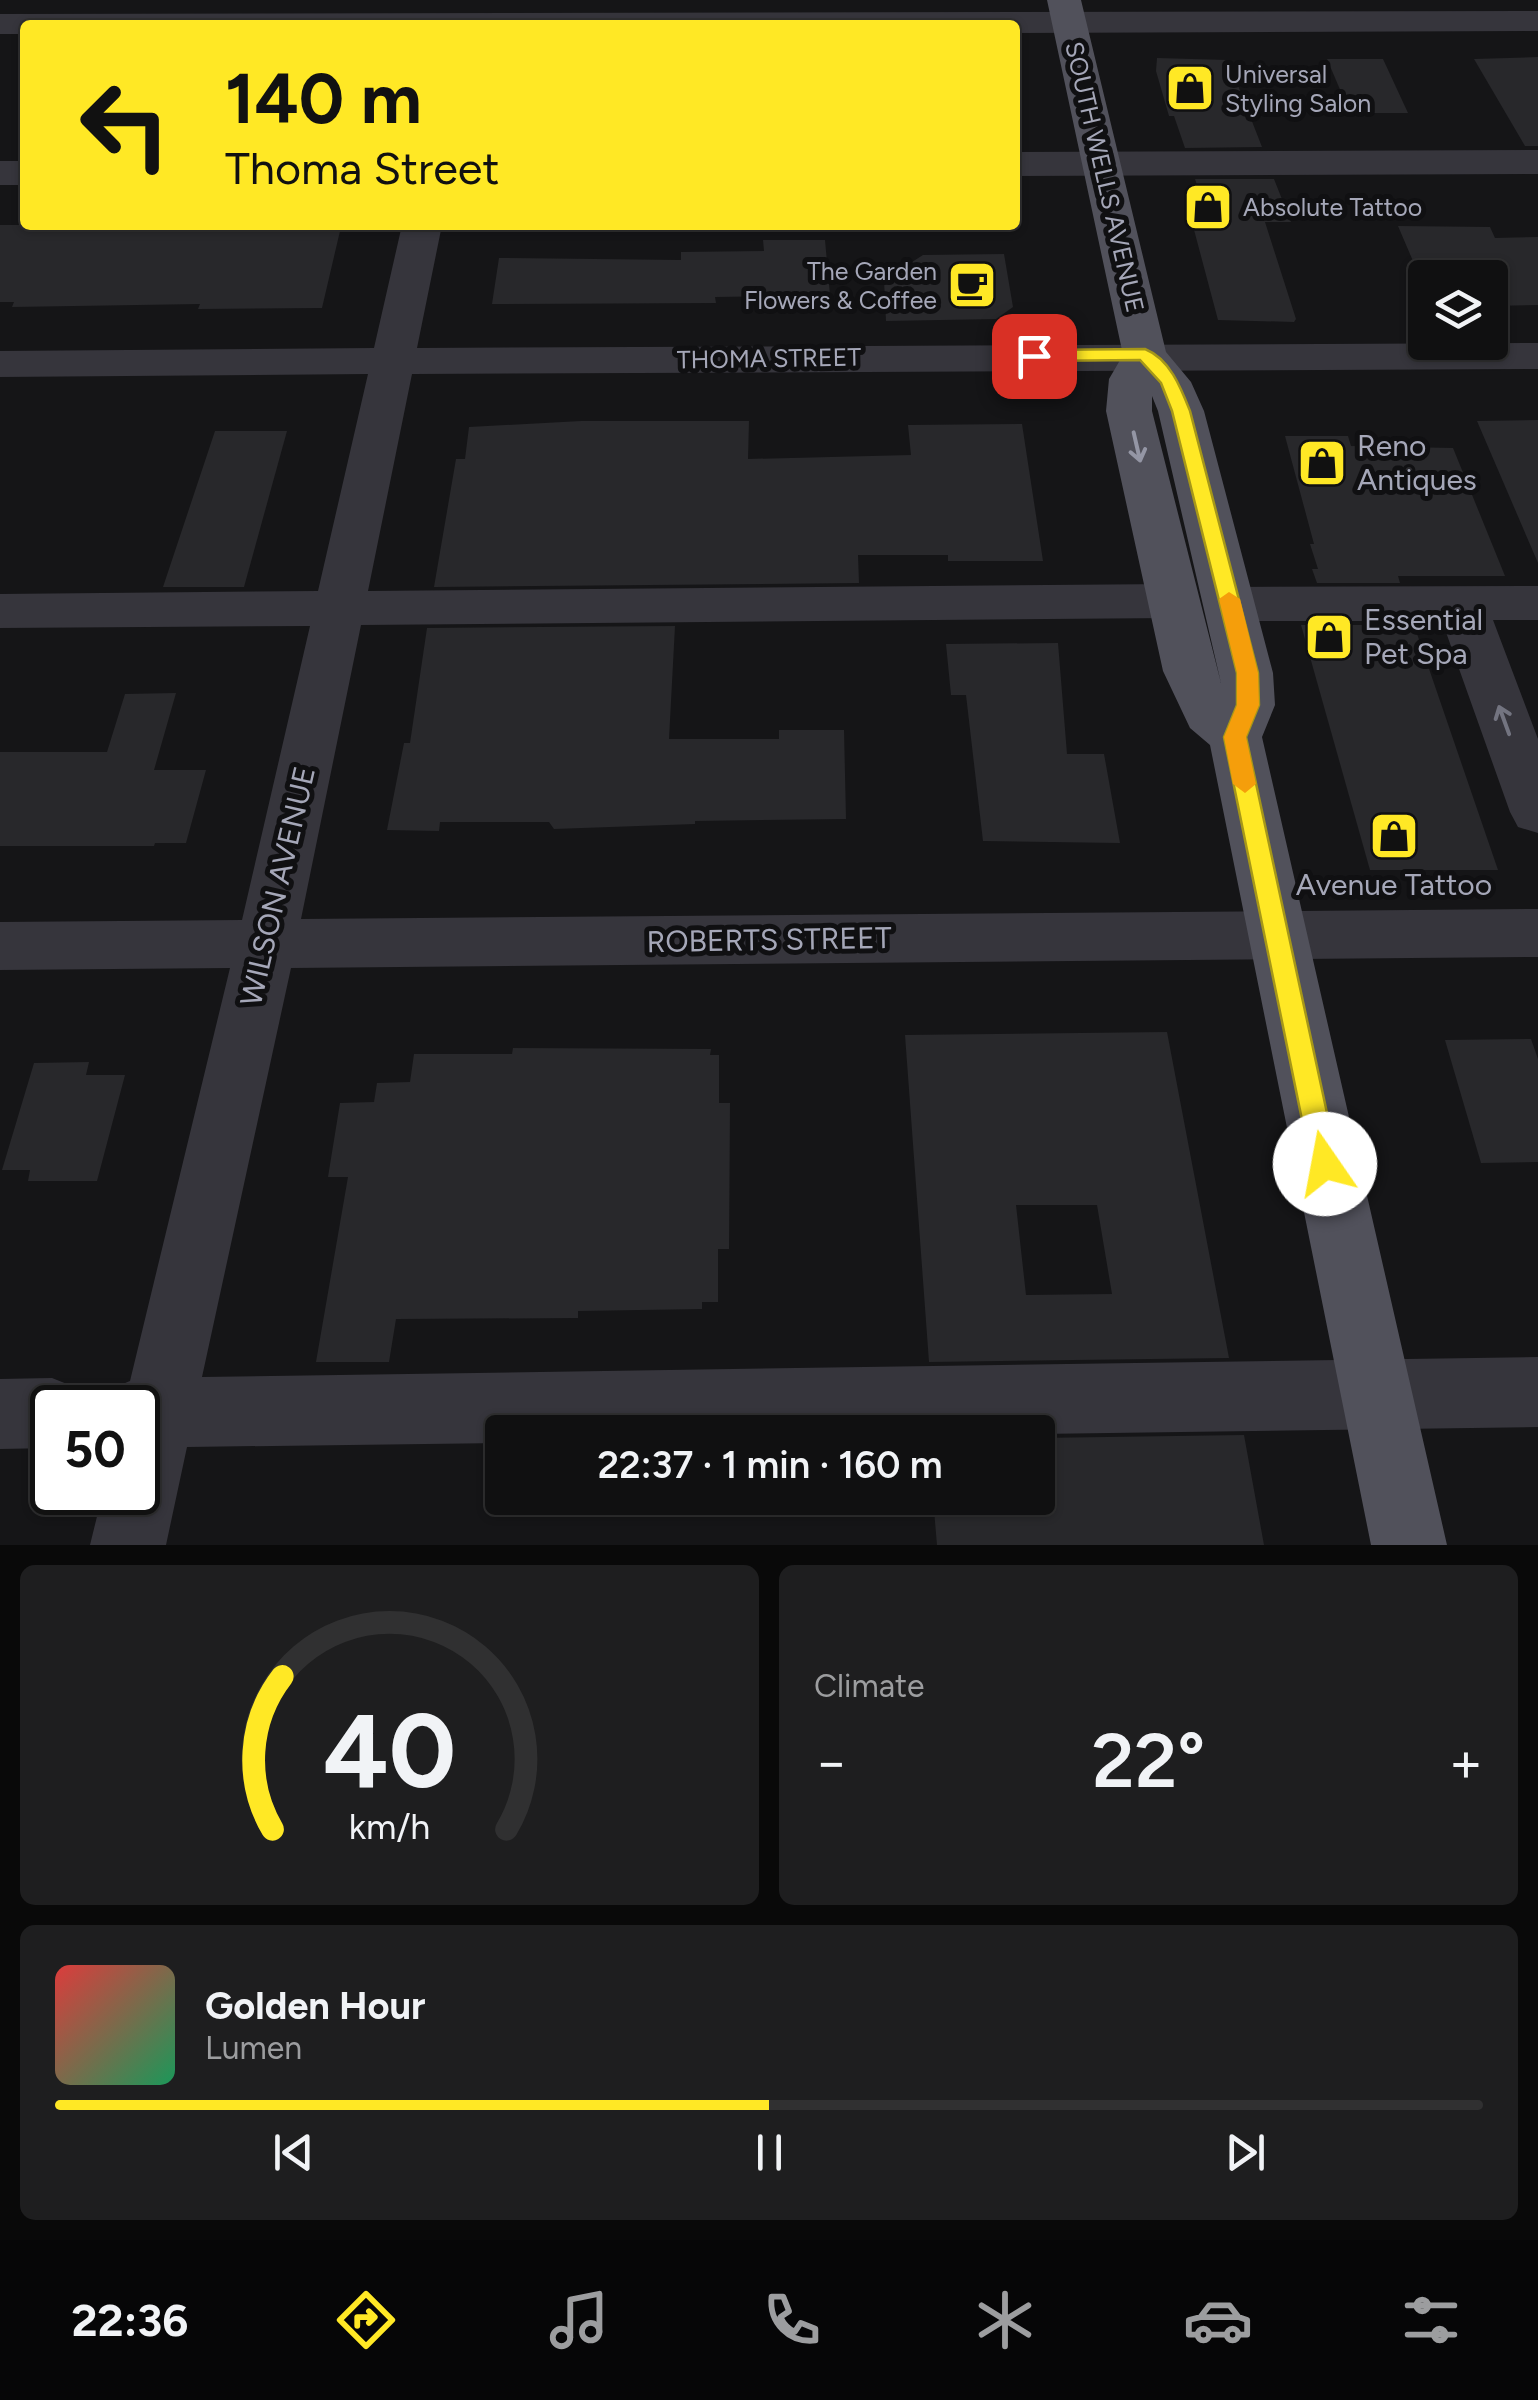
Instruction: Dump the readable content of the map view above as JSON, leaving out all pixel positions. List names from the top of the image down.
{
  "streets": {
    "main road": ["SOUTH WELLS AVENUE"],
    "street": ["THOMA STREET", "WILSON AVENUE", "ROBERTS STREET"]
  },
  "crossings": [
    ["SOUTH WELLS AVENUE", "THOMA STREET"],
    ["SOUTH WELLS AVENUE", "ROBERTS STREET"],
    ["THOMA STREET", "WILSON AVENUE"],
    ["WILSON AVENUE", "ROBERTS STREET"]
  ],
  "places": {
    "shop": [
      "Universal Styling Salon",
      "Absolute Tattoo",
      "Reno Antiques",
      "Essential Pet Spa",
      "Avenue Tattoo"
    ],
    "cafe": ["The Garden Flowers & Coffee"]
  },
  "page": {
    "turn": ["140 m", "Thoma Street"],
    "limit": "50",
    "trip": "22:37 · 1 min · 160 m",
    "tile": "Climate",
    "heat": ["−", "22°", "+"],
    "song": ["Golden Hour", "Lumen"],
    "tabs": "22:36",
    "gauge": ["40", "km/h"]
  }
}
